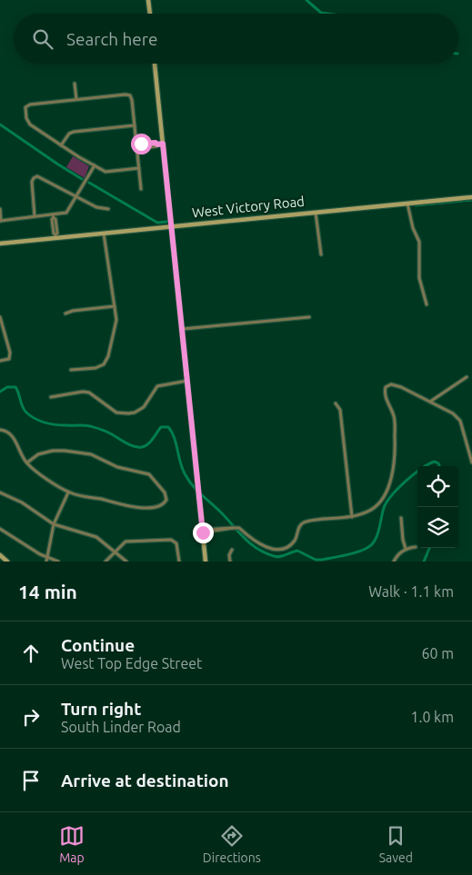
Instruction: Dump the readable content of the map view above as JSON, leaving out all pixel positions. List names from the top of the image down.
{
  "streets": {
    "street": ["West Victory Road"]
  },
  "page": {
    "search": "Search here",
    "heading": ["14 min", "Walk · 1.1 km"],
    "list": [
      ["Continue", "West Top Edge Street", "60 m"],
      ["Turn right", "South Linder Road", "1.0 km"],
      "Arrive at destination"
    ],
    "nav": ["Map", "Directions", "Saved"]
  }
}
